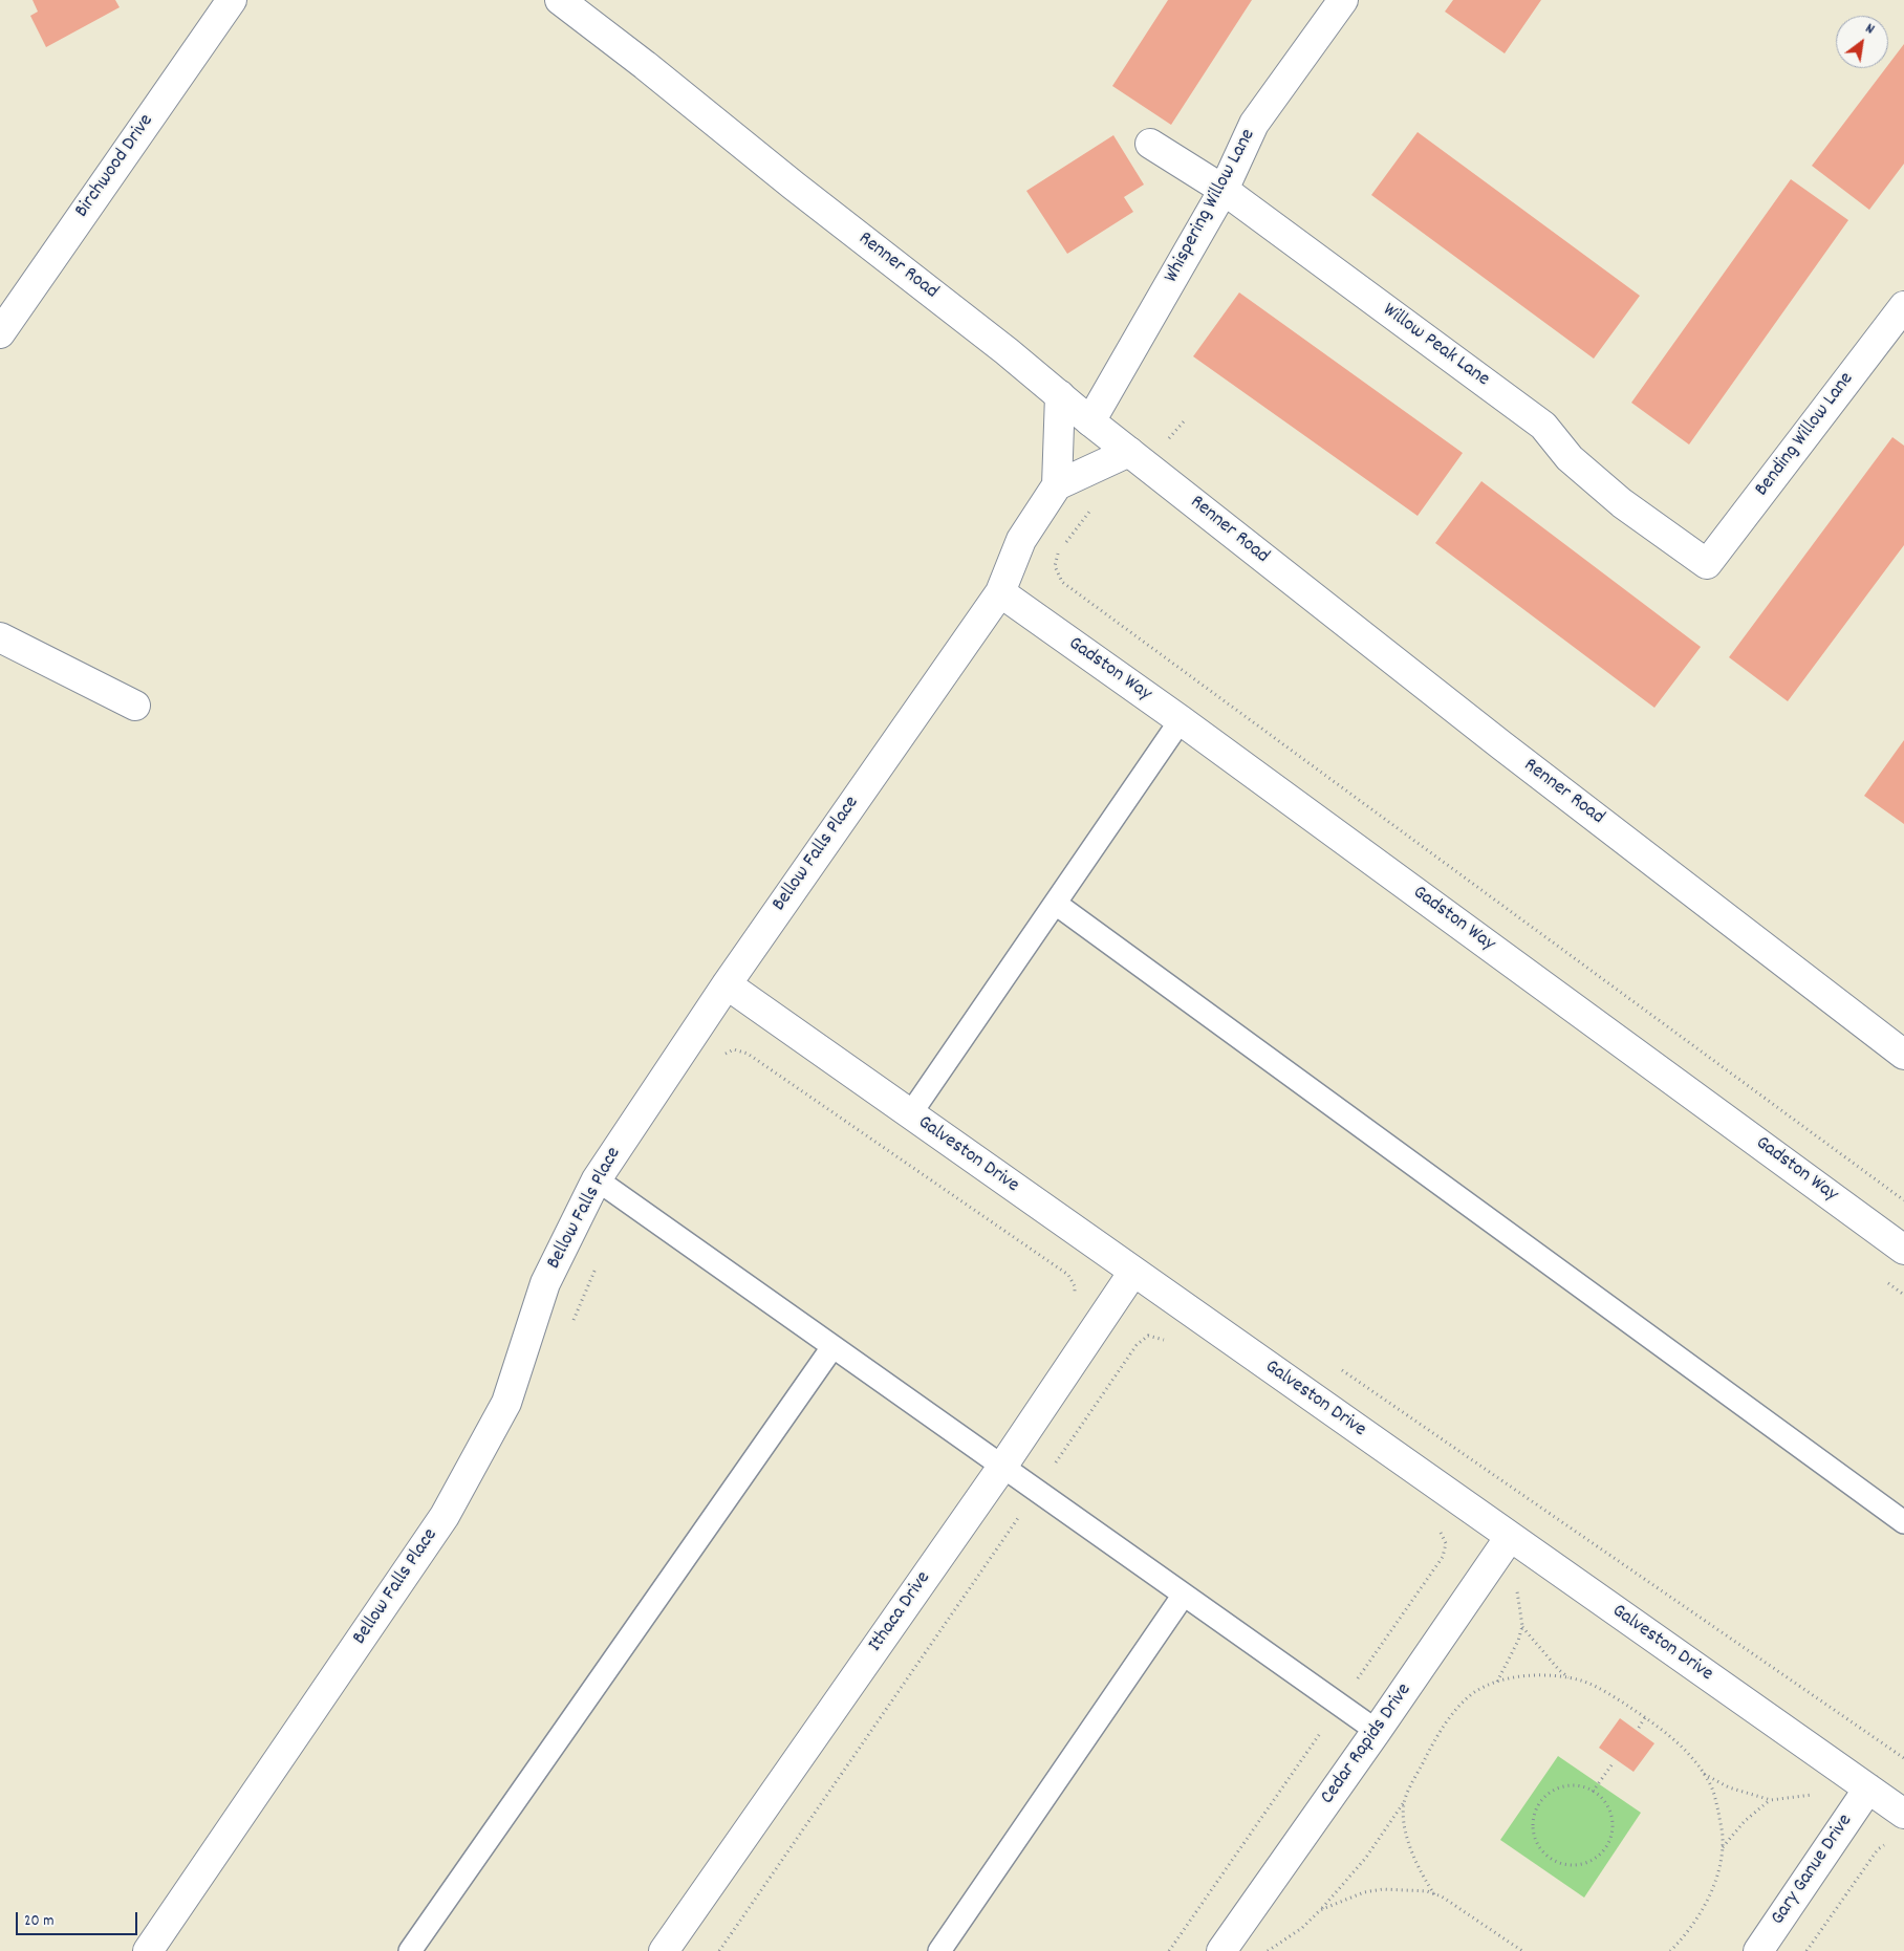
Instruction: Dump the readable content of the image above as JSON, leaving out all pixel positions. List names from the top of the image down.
{
  "streets": {
    "street": [
      "Birchwood Drive",
      "Whispering Willow Lane",
      "Renner Road",
      "Willow Peak Lane",
      "Bending Willow Lane",
      "Gadston Way",
      "Bellow Falls Place",
      "Galveston Drive",
      "Ithaca Drive",
      "Cedar Rapids Drive",
      "Gary Ganue Drive"
    ]
  },
  "crossings": [
    ["Whispering Willow Lane", "Renner Road"],
    ["Whispering Willow Lane", "Willow Peak Lane"],
    ["Willow Peak Lane", "Bending Willow Lane"],
    ["Gadston Way", "Bellow Falls Place"],
    ["Bellow Falls Place", "Galveston Drive"],
    ["Galveston Drive", "Ithaca Drive"],
    ["Galveston Drive", "Cedar Rapids Drive"],
    ["Galveston Drive", "Gary Ganue Drive"]
  ],
  "scale_bar": "20 m",
  "north": "top right"
}
